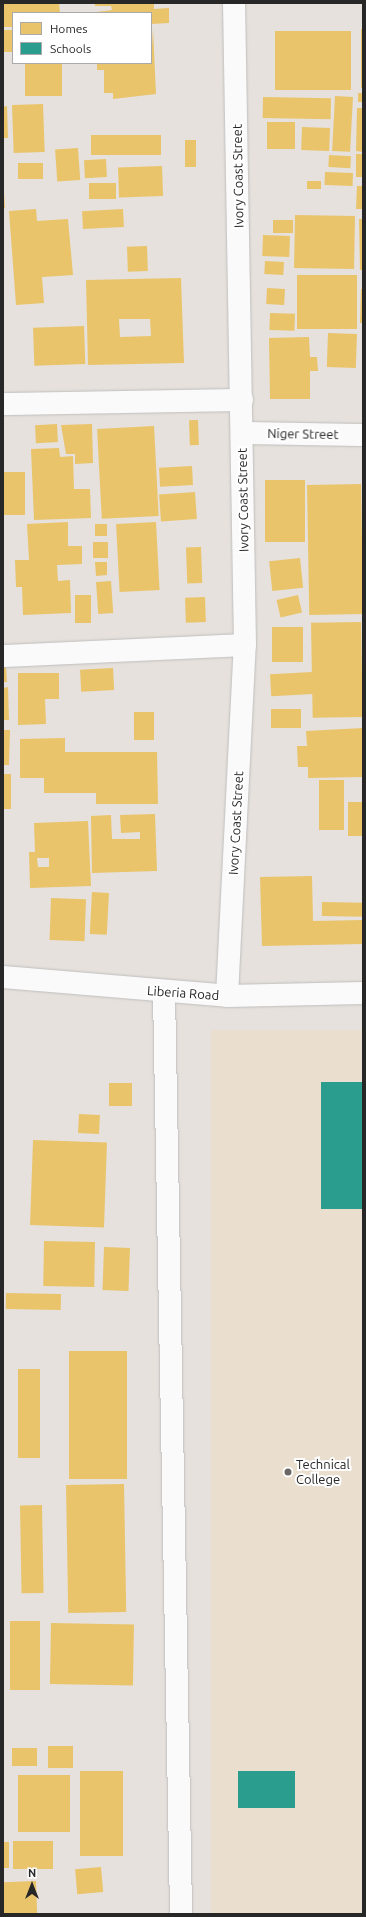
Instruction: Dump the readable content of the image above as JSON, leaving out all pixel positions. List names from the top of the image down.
{
  "streets": {
    "street": ["Ivory Coast Street", "Niger Street", "Liberia Road"]
  },
  "crossings": [
    ["Ivory Coast Street", "Niger Street"],
    ["Ivory Coast Street", "Liberia Road"]
  ],
  "places": ["Technical College"],
  "legend": ["Homes", "Schools"],
  "north": "top"
}
